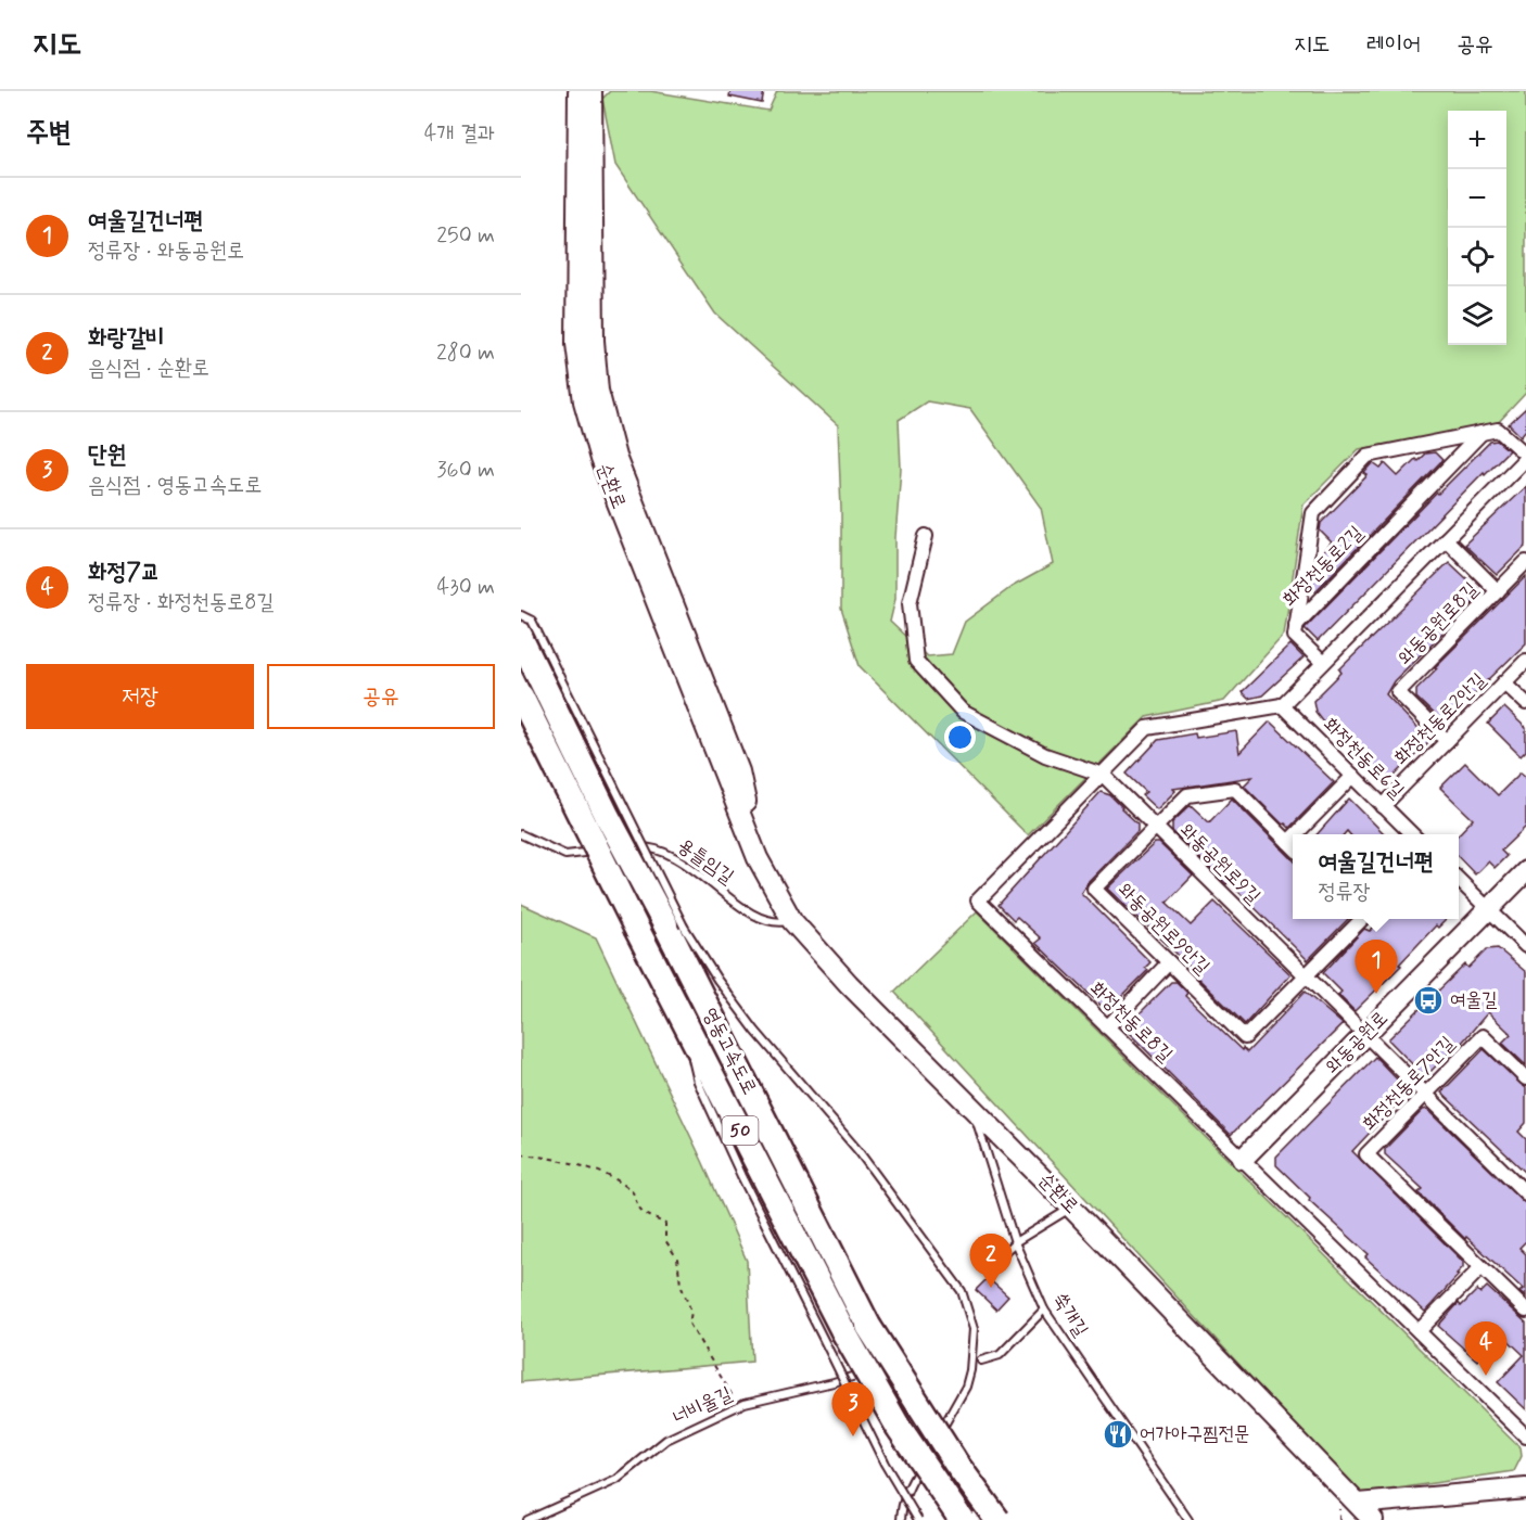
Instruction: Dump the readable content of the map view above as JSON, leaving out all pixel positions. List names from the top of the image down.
{
  "streets": {
    "highway": ["영동고속도로", "50"],
    "main road": ["순환로", "와동공원로"],
    "street": [
      "화정천동로2길",
      "와동공원로8길",
      "화정천동로2안길",
      "화정천동로6길",
      "와동공원로9길",
      "와동공원로9안길",
      "화정천동로8길",
      "화정천동로7안길"
    ],
    "lane": ["용틀임길", "쑥개길", "너비울길"]
  },
  "crossings": [
    ["순환로", "용틀임길"],
    ["순환로", "쑥개길"],
    ["화정천동로2길", "화정천동로6길"],
    ["화정천동로2길", "화정천동로8길"],
    ["와동공원로8길", "화정천동로2안길"],
    ["화정천동로2안길", "화정천동로6길"],
    ["화정천동로6길", "화정천동로8길"],
    ["와동공원로9길", "와동공원로9안길"],
    ["와동공원로9길", "화정천동로8길"],
    ["와동공원로9길", "와동공원로"],
    ["와동공원로9길", "화정천동로7안길"],
    ["화정천동로8길", "와동공원로"]
  ],
  "places": {
    "bus stop": ["여울길"],
    "restaurant": ["어가아구찜전문"]
  },
  "page": {
    "header": "지도",
    "nav": ["지도", "레이어", "공유"],
    "heading": ["주변", "4개 결과"],
    "map_buttons": ["+", "−"],
    "list": [
      {
        "mark": "1",
        "name": "여울길건너편",
        "note": "정류장 · 와동공원로",
        "value": "250 m"
      },
      {
        "mark": "2",
        "name": "화랑갈비",
        "note": "음식점 · 순환로",
        "value": "280 m"
      },
      {
        "mark": "3",
        "name": "단원",
        "note": "음식점 · 영동고속도로",
        "value": "360 m"
      },
      {
        "mark": "4",
        "name": "화정7교",
        "note": "정류장 · 화정천동로8길",
        "value": "430 m"
      }
    ],
    "buttons": ["저장", "공유"],
    "popup": ["여울길건너편", "정류장"],
    "pins": [
      "1",
      "2",
      "4",
      "3"
    ]
  }
}
